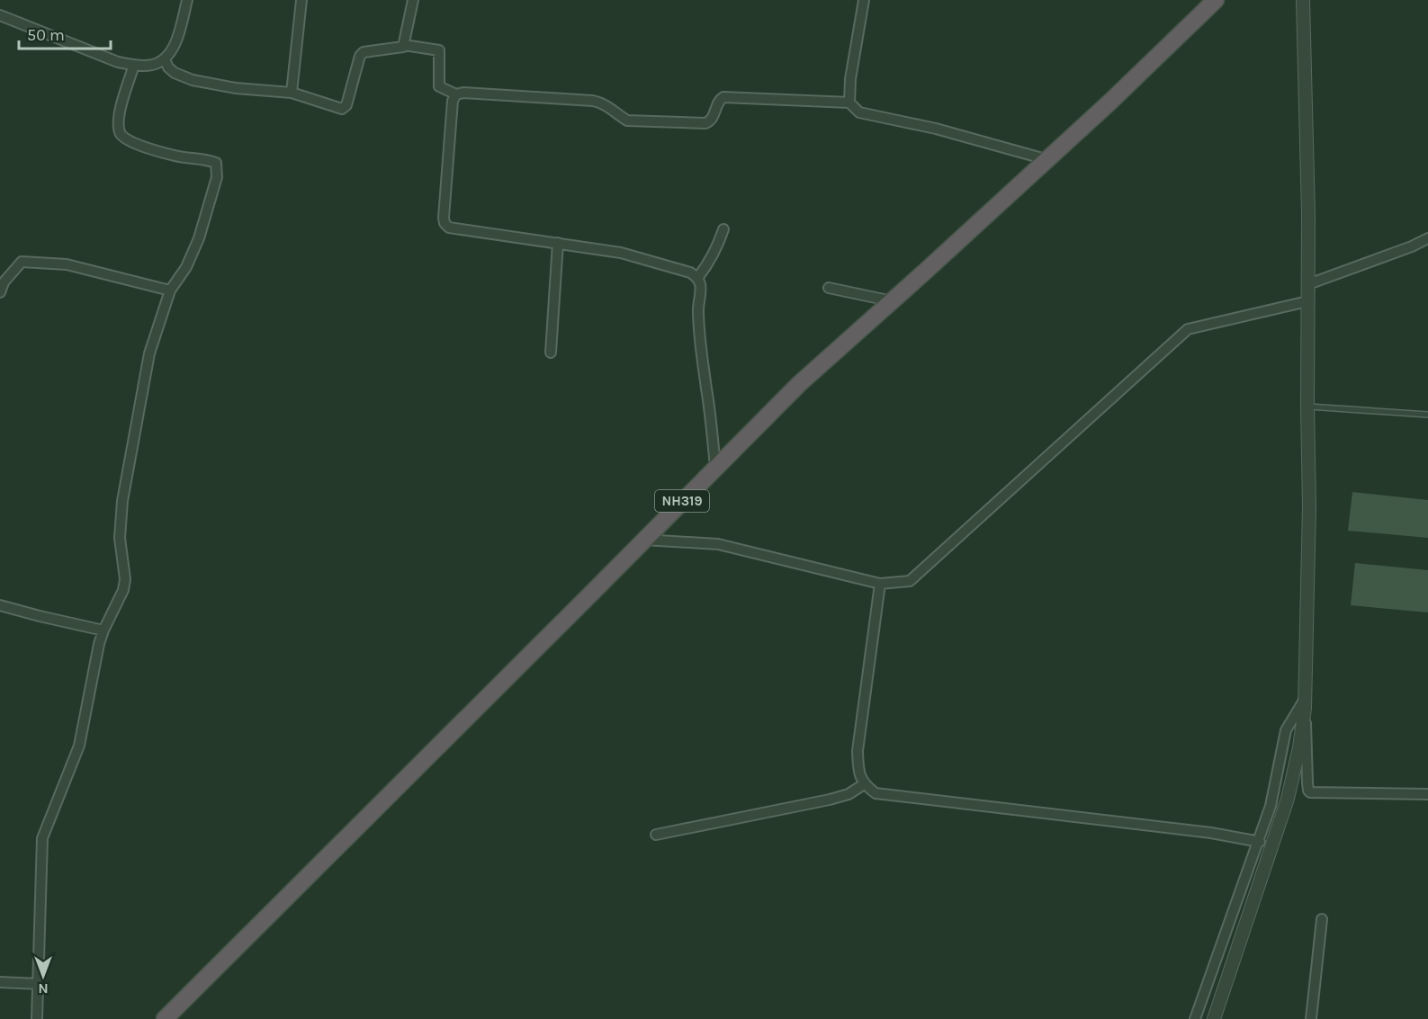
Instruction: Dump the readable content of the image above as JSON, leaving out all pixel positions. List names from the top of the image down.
{
  "streets": {
    "highway": ["NH319"]
  },
  "scale_bar": "50 m",
  "north": "bottom"
}
